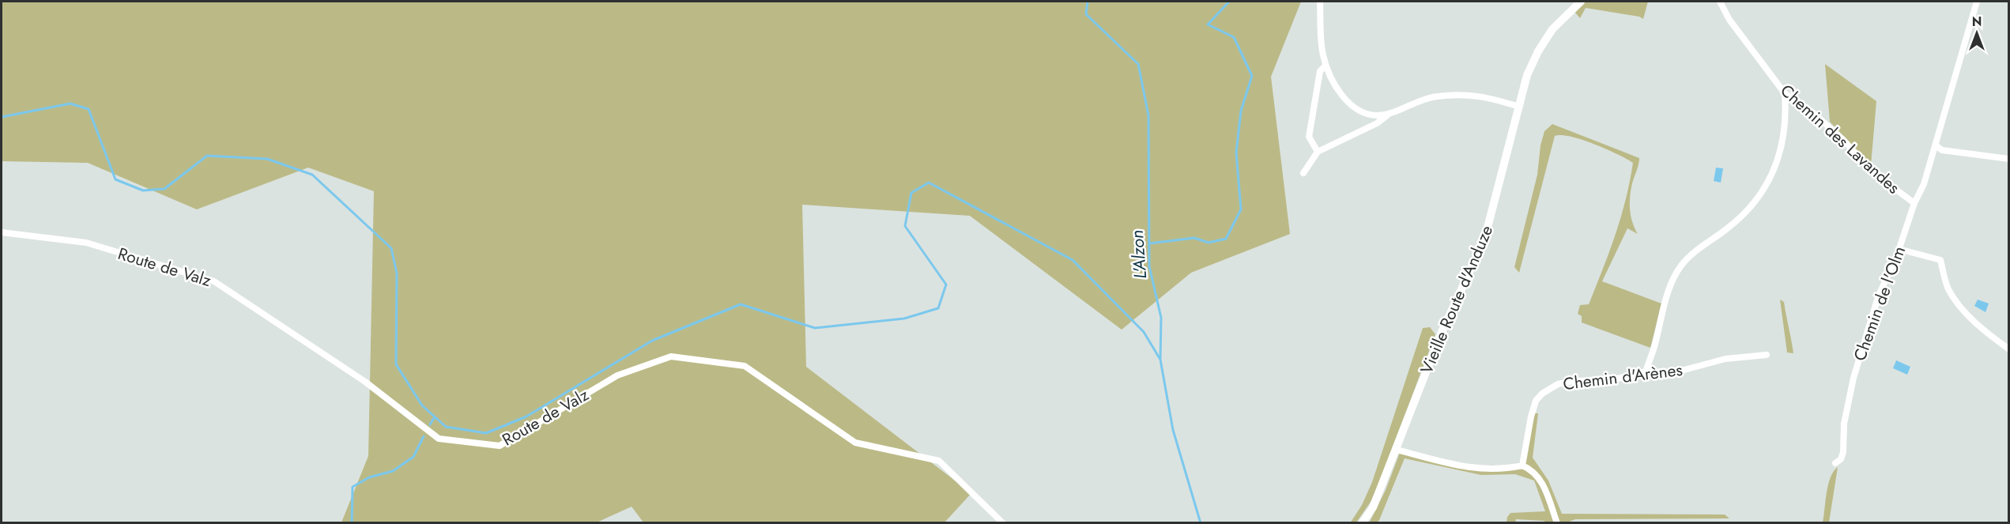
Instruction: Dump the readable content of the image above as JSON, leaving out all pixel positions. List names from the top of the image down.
{
  "streets": {
    "street": [
      "Chemin des Lavandes",
      "Route de Valz",
      "Vieille Route d'Anduze",
      "Chemin de l'Olm",
      "Chemin d'Arènes"
    ]
  },
  "crossings": [
    ["Chemin des Lavandes", "Chemin de l'Olm"]
  ],
  "water": ["L'Alzon"],
  "north": "top"
}
